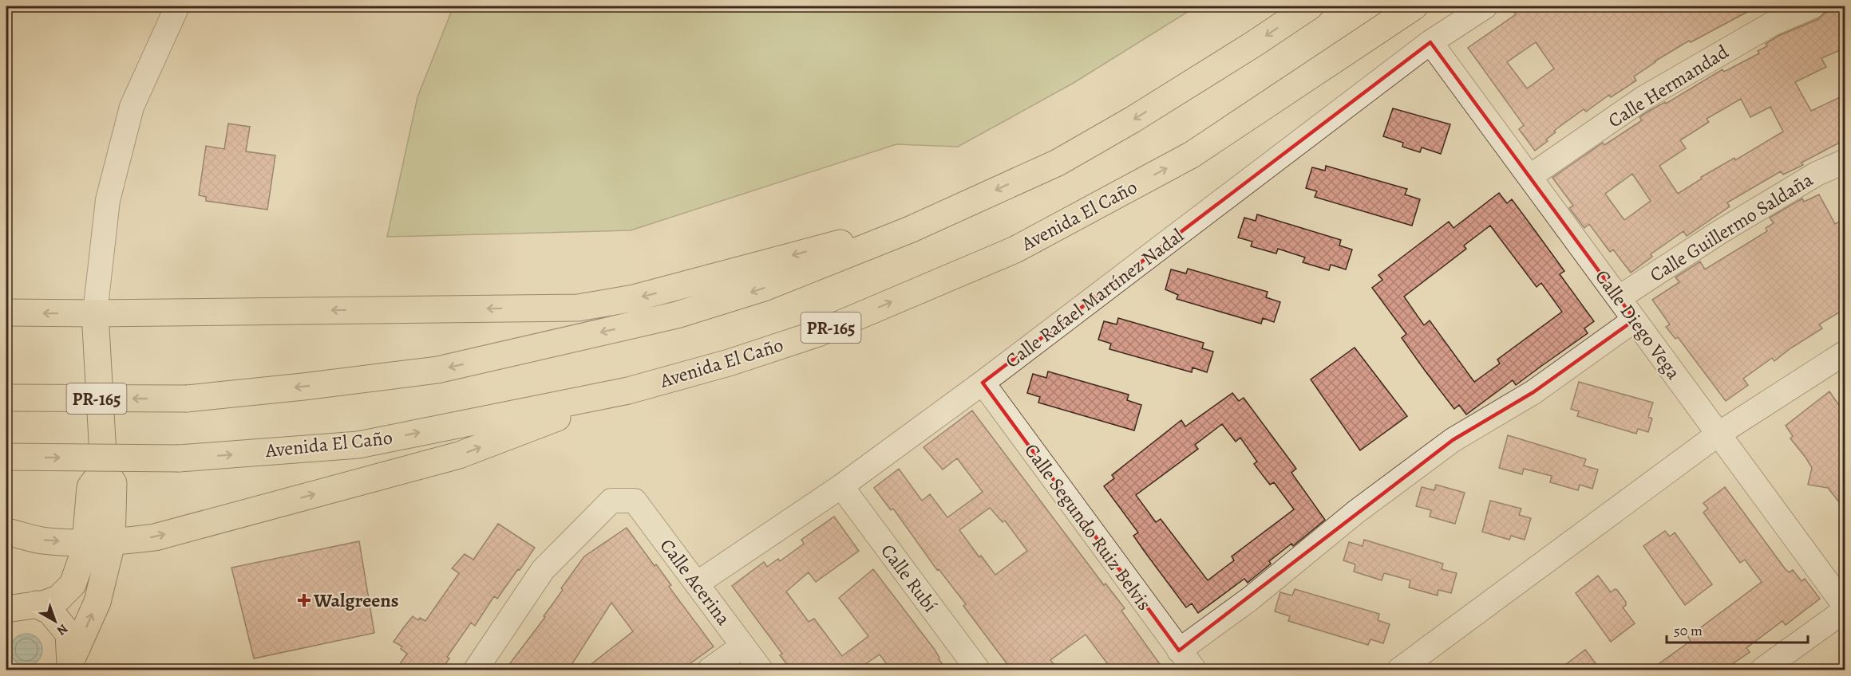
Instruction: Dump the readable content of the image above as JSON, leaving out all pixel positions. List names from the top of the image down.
{
  "streets": {
    "main road": ["Avenida El Caño", "PR-165"],
    "street": [
      "Calle Hermandad",
      "Calle Guillermo Saldaña",
      "Calle Rafael Martínez Nadal",
      "Calle Diego Vega",
      "Calle Segundo Ruiz Belvis",
      "Calle Rubí",
      "Calle Acerina"
    ]
  },
  "crossings": [
    ["Calle Hermandad", "Calle Diego Vega"],
    ["Calle Guillermo Saldaña", "Calle Diego Vega"],
    ["Calle Rafael Martínez Nadal", "Calle Diego Vega"],
    ["Calle Rafael Martínez Nadal", "Calle Segundo Ruiz Belvis"],
    ["Calle Rafael Martínez Nadal", "Calle Rubí"],
    ["Calle Rafael Martínez Nadal", "Calle Acerina"]
  ],
  "places": {
    "health": ["Walgreens"]
  },
  "scale_bar": "50 m",
  "north": "bottom right"
}
